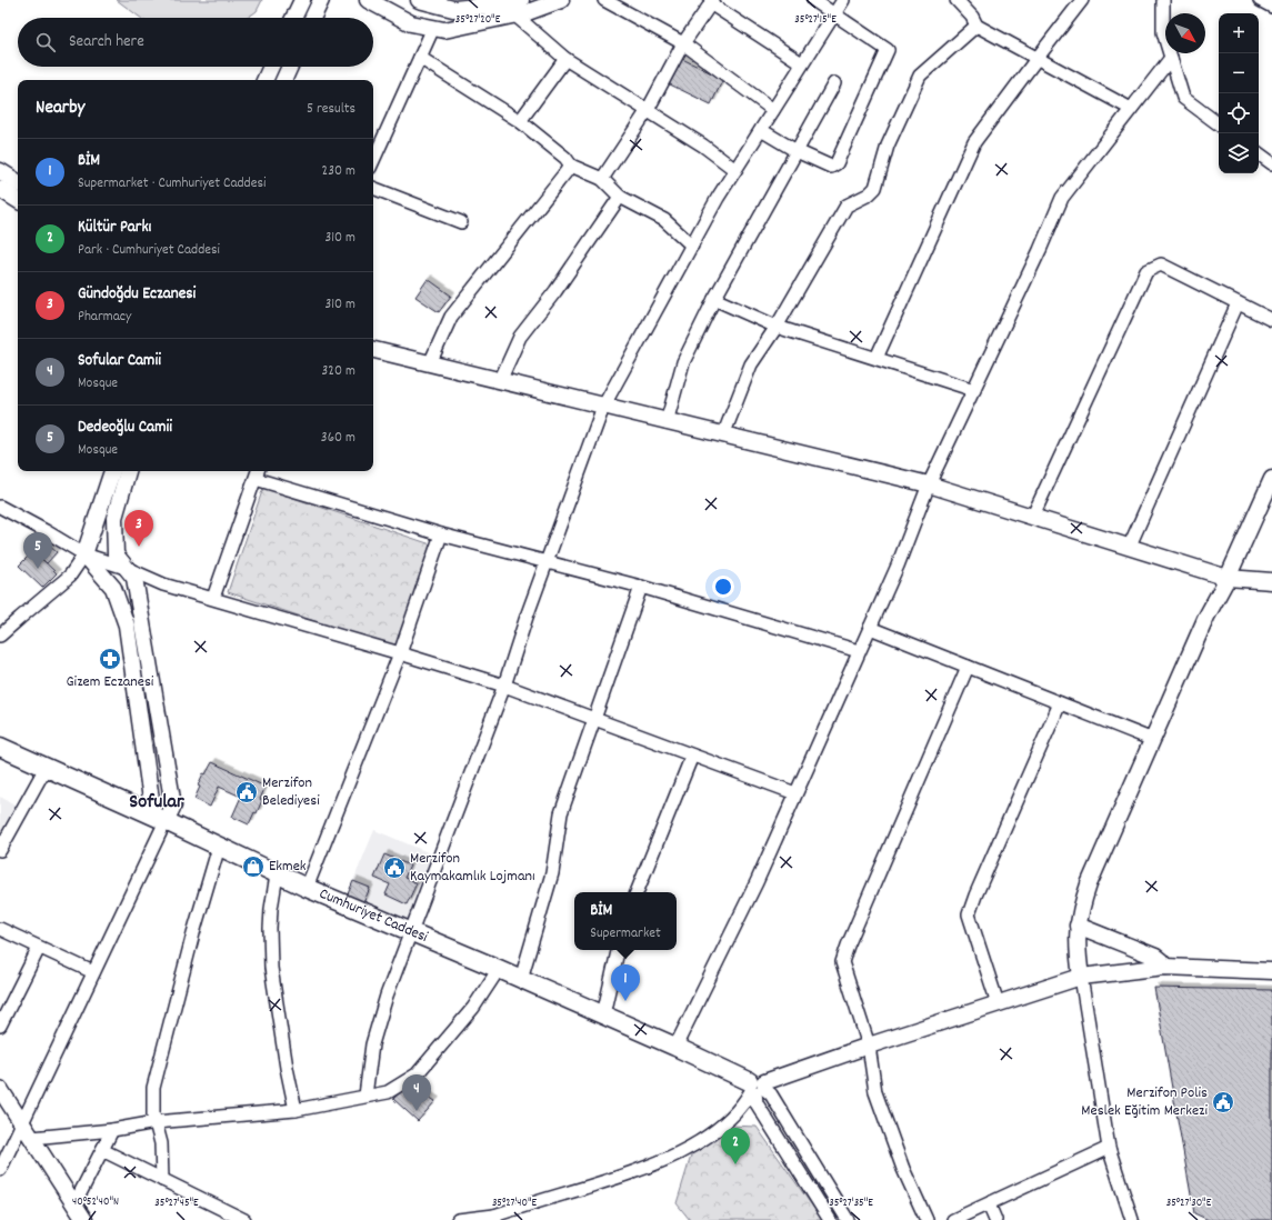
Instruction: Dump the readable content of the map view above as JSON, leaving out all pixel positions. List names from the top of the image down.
{
  "streets": {
    "main road": ["Cumhuriyet Caddesi"]
  },
  "districts": ["Sofular"],
  "places": {
    "pharmacy": ["Gizem Eczanesi"],
    "public building": ["Merzifon Belediyesi", "Merzifon Kaymakamlık Lojmanı", "Merzifon Polis Meslek Eğitim Merkezi"],
    "shop": ["Ekmek"]
  },
  "north": "bottom right",
  "page": {
    "map_buttons": ["+", "−"],
    "search": "Search here",
    "heading": ["Nearby", "5 results"],
    "list": [
      {
        "mark": "1",
        "name": "BİM",
        "note": "Supermarket · Cumhuriyet Caddesi",
        "value": "230 m"
      },
      {
        "mark": "2",
        "name": "Kültür Parkı",
        "note": "Park · Cumhuriyet Caddesi",
        "value": "310 m"
      },
      {
        "mark": "3",
        "name": "Gündoğdu Eczanesi",
        "note": "Pharmacy",
        "value": "310 m"
      },
      {
        "mark": "4",
        "name": "Sofular Camii",
        "note": "Mosque",
        "value": "320 m"
      },
      {
        "mark": "5",
        "name": "Dedeoğlu Camii",
        "note": "Mosque",
        "value": "360 m"
      }
    ],
    "pins": [
      "3",
      "5",
      "1",
      "4",
      "2"
    ],
    "popup": ["BİM", "Supermarket"]
  },
  "coordinates": [
    "35°27'20\"E",
    "35°27'15\"E",
    "40°52'40\"N",
    "35°27'45\"E",
    "35°27'40\"E",
    "35°27'35\"E",
    "35°27'30\"E"
  ]
}
